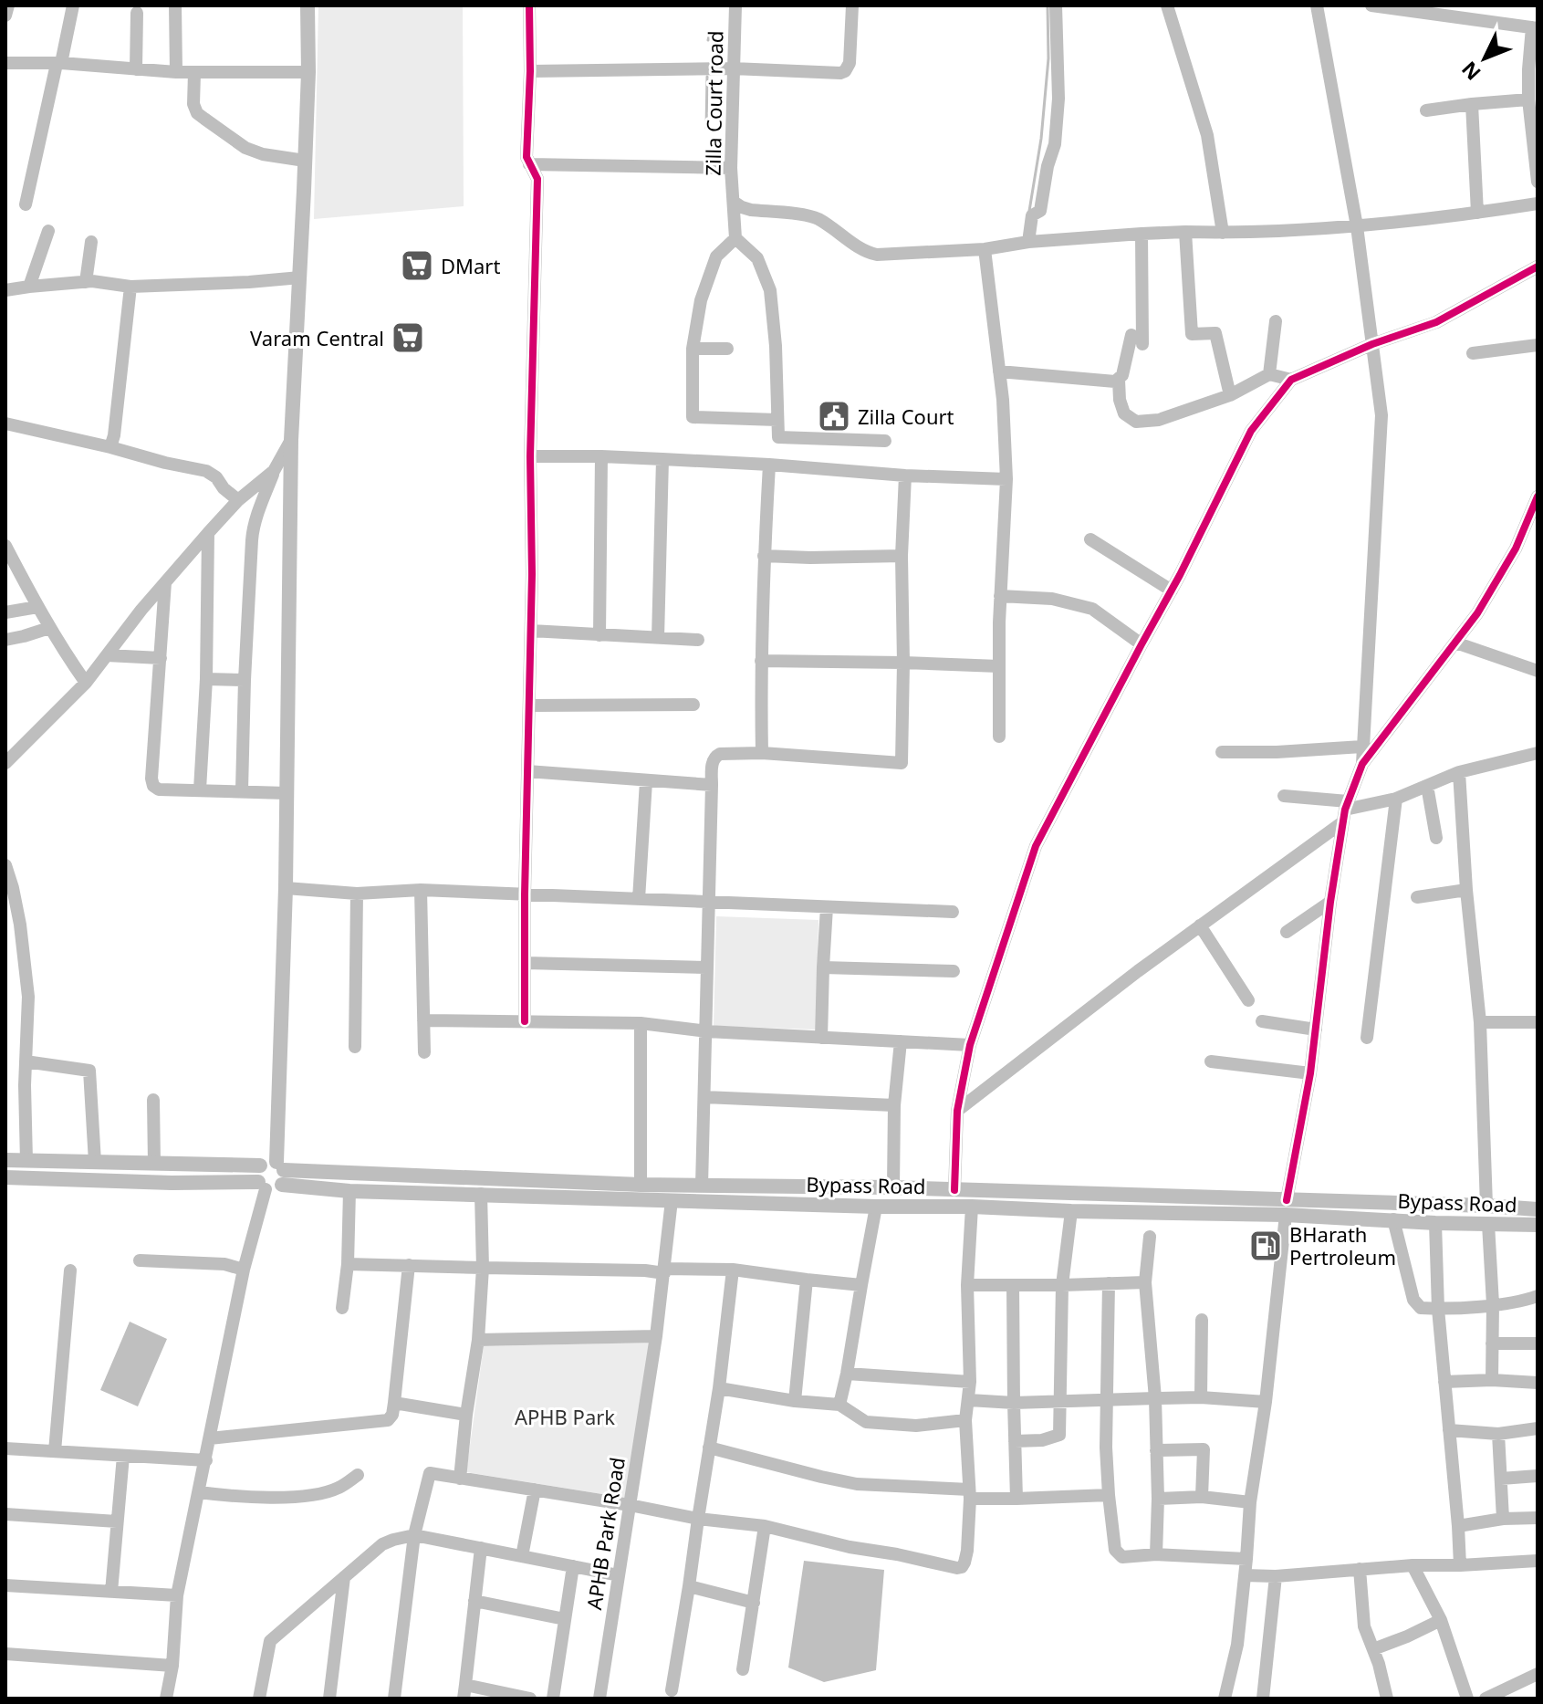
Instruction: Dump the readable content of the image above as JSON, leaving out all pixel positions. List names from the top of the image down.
{
  "streets": {
    "main road": ["Bypass Road"],
    "street": ["Zilla Court road", "APHB Park Road"]
  },
  "crossings": [
    ["Bypass Road", "APHB Park Road"]
  ],
  "parks": ["APHB Park"],
  "places": {
    "supermarket": ["DMart", "Varam Central"],
    "public building": ["Zilla Court"],
    "fuel station": ["BHarath Pertroleum"]
  },
  "north": "bottom left"
}
